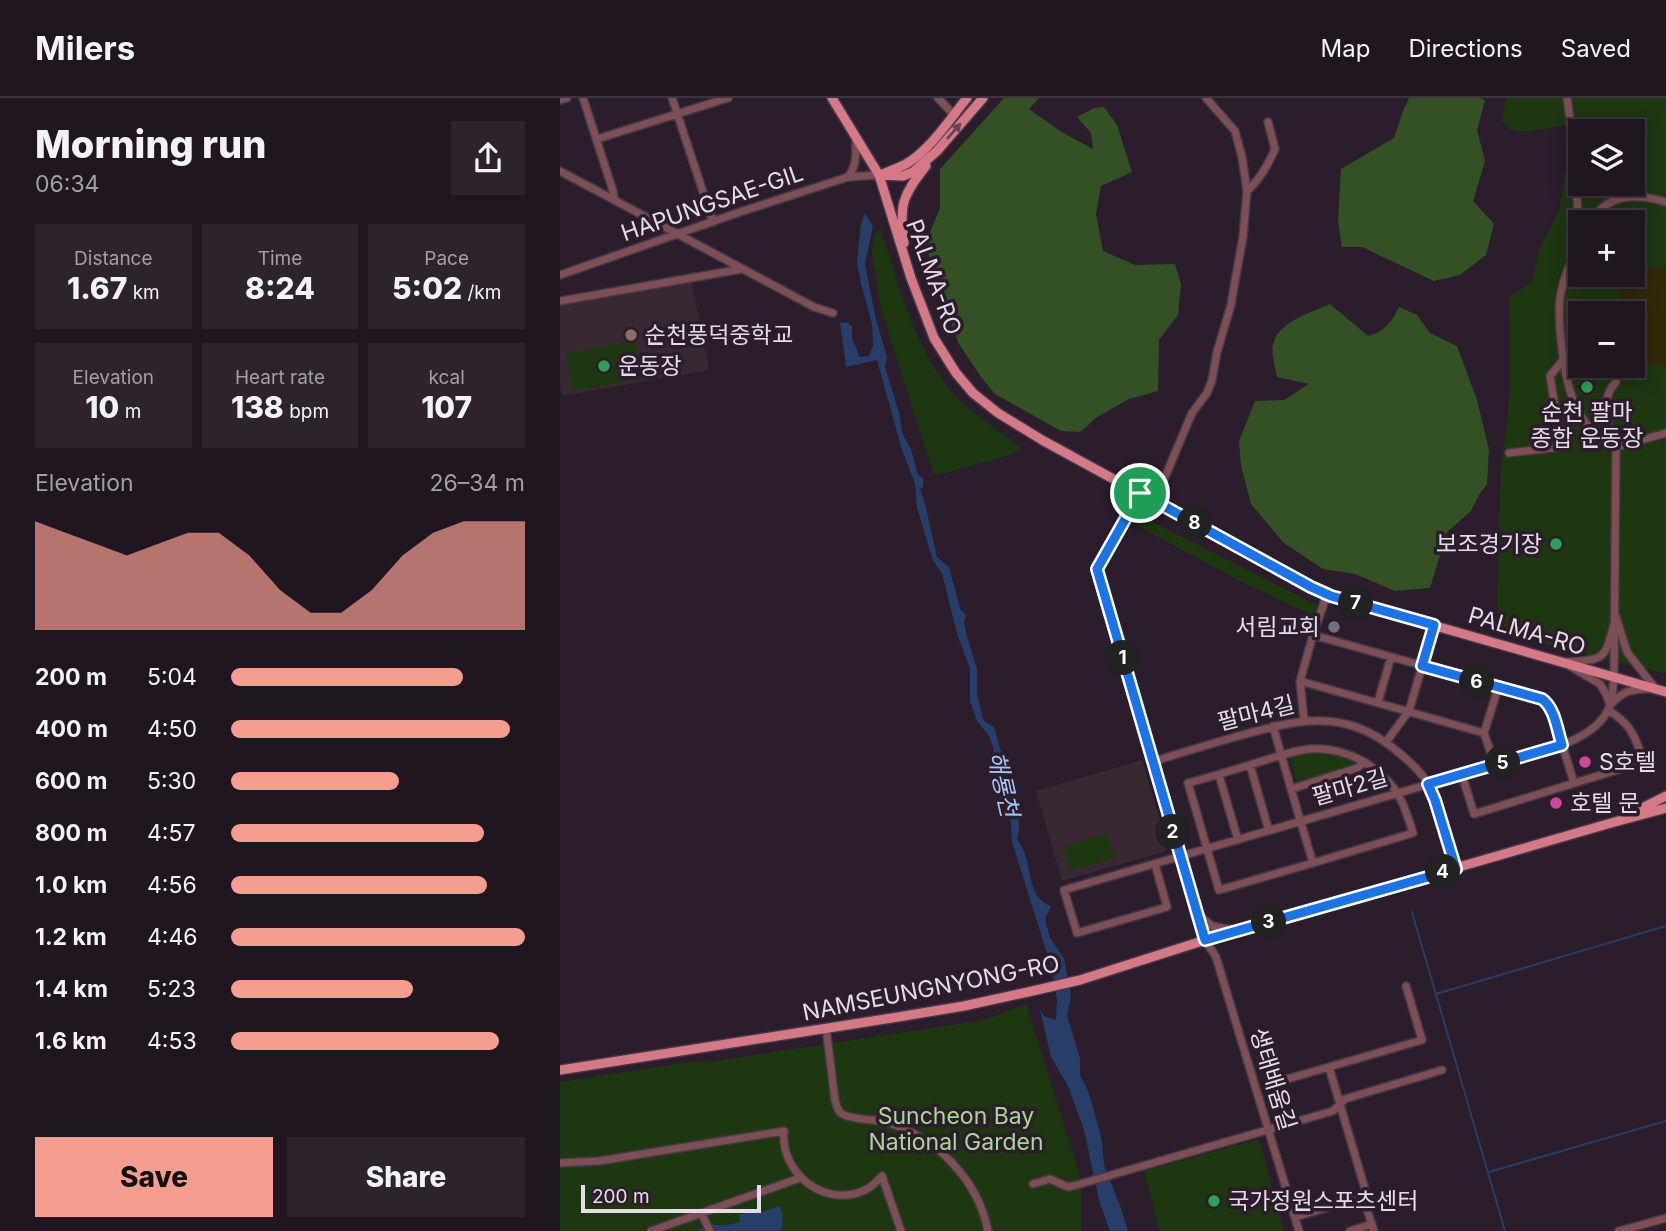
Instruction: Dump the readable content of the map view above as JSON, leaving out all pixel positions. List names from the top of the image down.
{
  "streets": {
    "main road": ["PALMA-RO", "NAMSEUNGNYONG-RO"],
    "street": [
      "HAPUNGSAE-GIL",
      "팔마4길",
      "팔마2길",
      "생태배움길"
    ]
  },
  "crossings": [
    ["HAPUNGSAE-GIL", "PALMA-RO"],
    ["PALMA-RO", "팔마2길"],
    ["PALMA-RO", "생태배움길"],
    ["팔마4길", "팔마2길"],
    ["팔마4길", "NAMSEUNGNYONG-RO"],
    ["팔마4길", "생태배움길"],
    ["팔마2길", "생태배움길"],
    ["NAMSEUNGNYONG-RO", "생태배움길"]
  ],
  "water": ["해룡천"],
  "parks": ["Suncheon Bay National Garden"],
  "places": [
    "순천풍덕중학교",
    "운동장",
    "순천 팔마 종합 운동장",
    "보조경기장",
    "서림교회",
    "S호텔",
    "호텔 문",
    "국가정원스포츠센터"
  ],
  "scale_bar": "200 m",
  "page": {
    "header": "Milers",
    "nav": ["Map", "Directions", "Saved"],
    "heading": ["Morning run", "06:34"],
    "map_buttons": ["+", "−"],
    "stats": [
      ["Distance", "1.67 km"],
      ["Time", "8:24"],
      ["Pace", "5:02 /km"],
      ["Elevation", "10 m"],
      ["Heart rate", "138 bpm"],
      ["kcal", "107"]
    ],
    "chart": ["Elevation", "26–34 m"],
    "pins": [
      "8",
      "7",
      "1",
      "6",
      "5",
      "2",
      "4",
      "3"
    ],
    "list": [
      {
        "name": "200 m",
        "note": "5:04"
      },
      {
        "name": "400 m",
        "note": "4:50"
      },
      {
        "name": "600 m",
        "note": "5:30"
      },
      {
        "name": "800 m",
        "note": "4:57"
      },
      {
        "name": "1.0 km",
        "note": "4:56"
      },
      {
        "name": "1.2 km",
        "note": "4:46"
      },
      {
        "name": "1.4 km",
        "note": "5:23"
      },
      {
        "name": "1.6 km",
        "note": "4:53"
      }
    ],
    "buttons": ["Save", "Share"],
    "scale": "200 m"
  }
}
